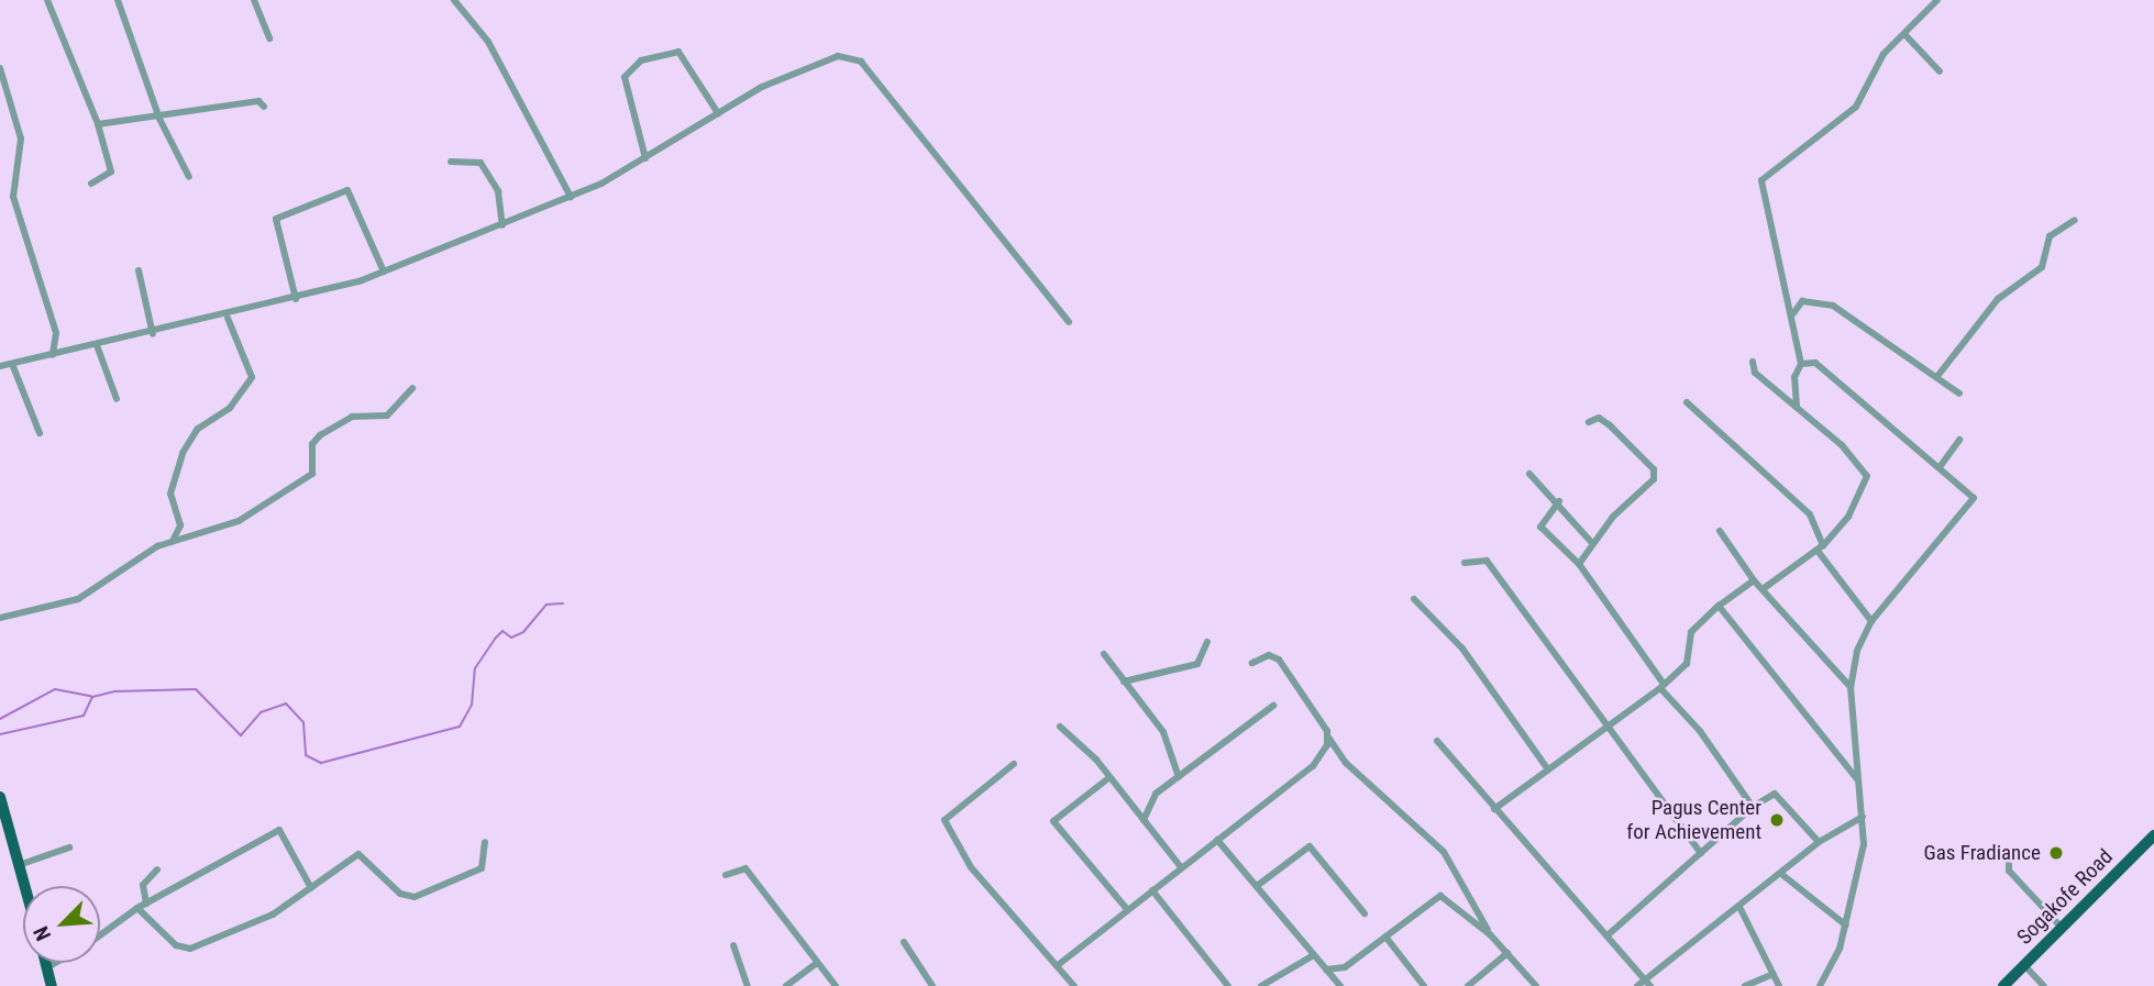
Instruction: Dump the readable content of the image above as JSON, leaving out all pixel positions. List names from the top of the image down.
{
  "streets": {
    "main road": ["Sogakofe Road"]
  },
  "places": ["Pagus Center for Achievement", "Gas Fradiance"],
  "north": "bottom left"
}
